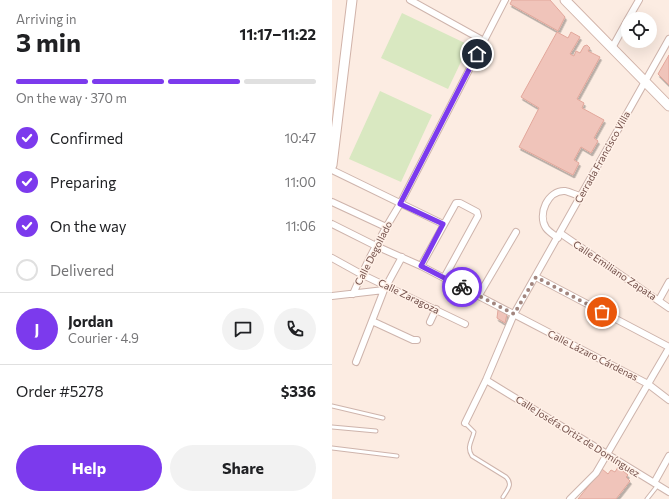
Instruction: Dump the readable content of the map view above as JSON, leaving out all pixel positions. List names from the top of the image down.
{
  "streets": {
    "street": [
      "Cerrada Francisco Villa",
      "Calle Degollado",
      "Calle Emiliano Zapata",
      "Calle Zaragoza",
      "Calle Lázaro Cárdenas",
      "Calle Joséfa Ortiz de Domínguez"
    ]
  },
  "crossings": [
    ["Cerrada Francisco Villa", "Calle Emiliano Zapata"],
    ["Cerrada Francisco Villa", "Calle Lázaro Cárdenas"],
    ["Cerrada Francisco Villa", "Calle Joséfa Ortiz de Domínguez"],
    ["Calle Degollado", "Calle Zaragoza"],
    ["Calle Degollado", "Calle Lázaro Cárdenas"]
  ],
  "page": {
    "heading": ["3 min", "Arriving in", "11:17–11:22"],
    "panel": [
      "Jordan",
      "Courier · 4.9",
      "Order #5278",
      "$336"
    ],
    "bar": "On the way · 370 m",
    "list": [
      ["Confirmed", "10:47"],
      ["Preparing", "11:00"],
      ["On the way", "11:06"],
      "Delivered"
    ],
    "round": "J",
    "buttons": ["Help", "Share"]
  }
}
